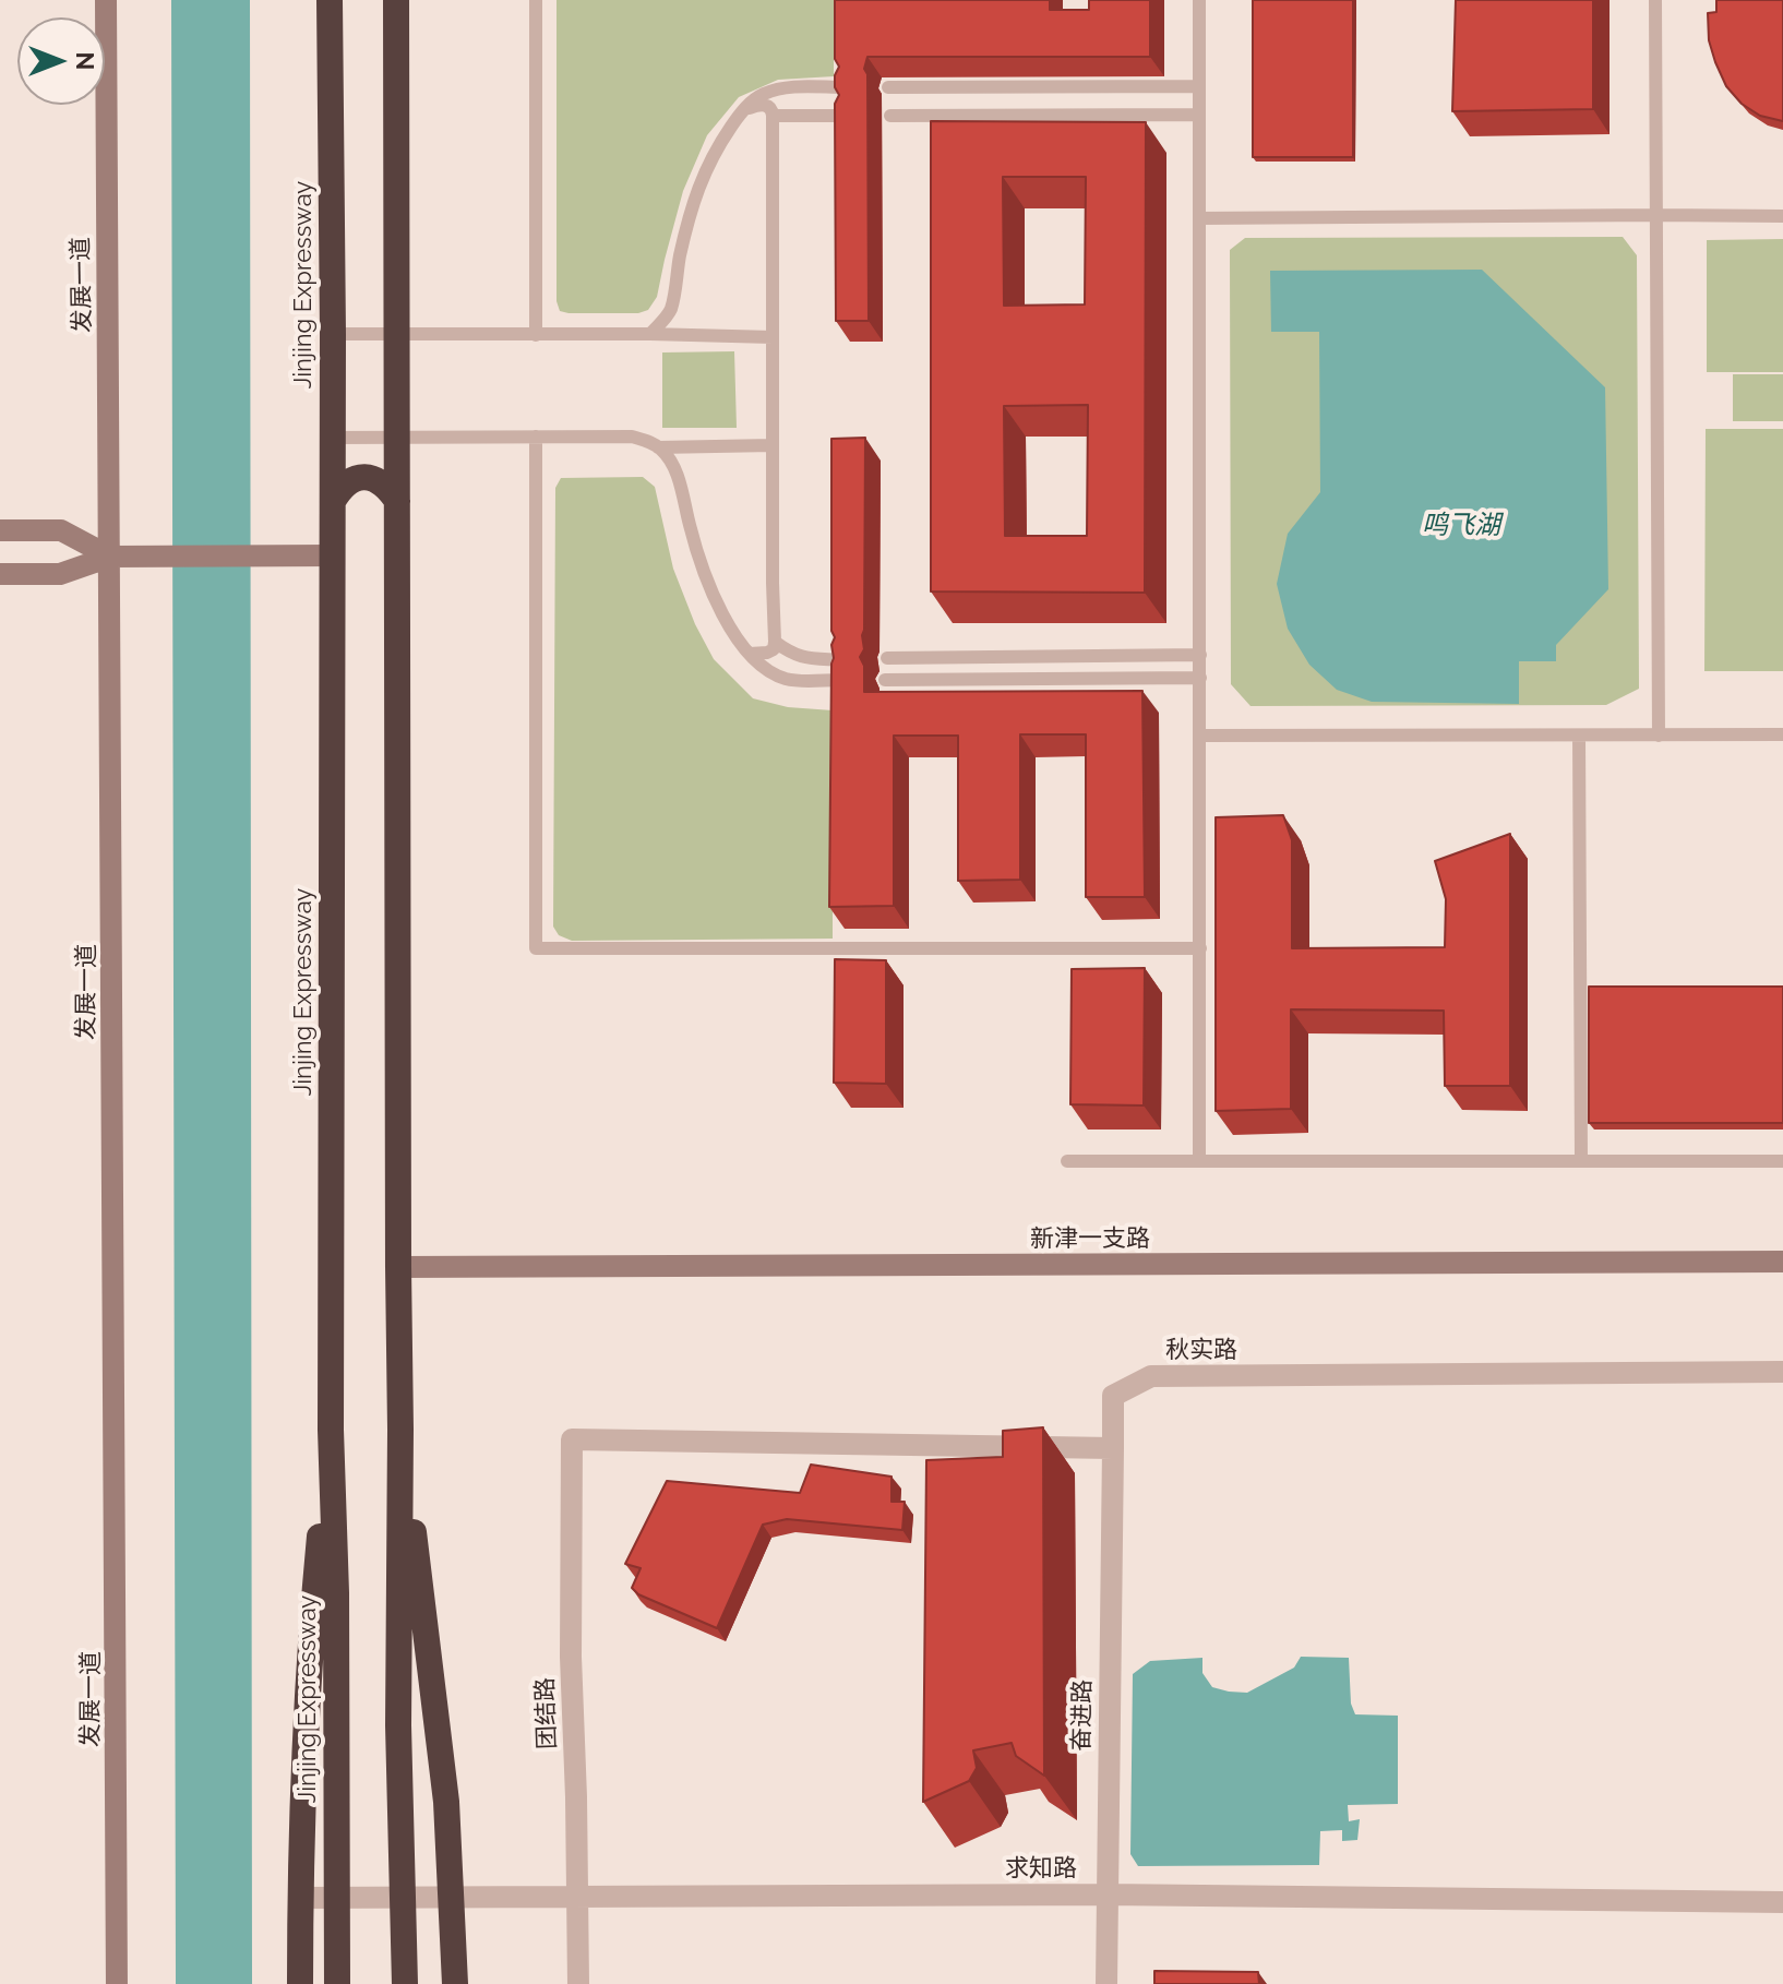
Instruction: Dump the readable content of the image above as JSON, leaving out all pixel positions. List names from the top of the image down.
{
  "streets": {
    "highway": ["Jinjing Expressway"],
    "main road": ["发展一道", "新津一支路"],
    "street": [
      "秋实路",
      "团结路",
      "奋进路",
      "求知路"
    ]
  },
  "crossings": [
    ["Jinjing Expressway", "求知路"],
    ["秋实路", "团结路"],
    ["秋实路", "奋进路"],
    ["团结路", "奋进路"],
    ["团结路", "求知路"],
    ["奋进路", "求知路"]
  ],
  "water": ["鸣飞湖"],
  "north": "right"
}
